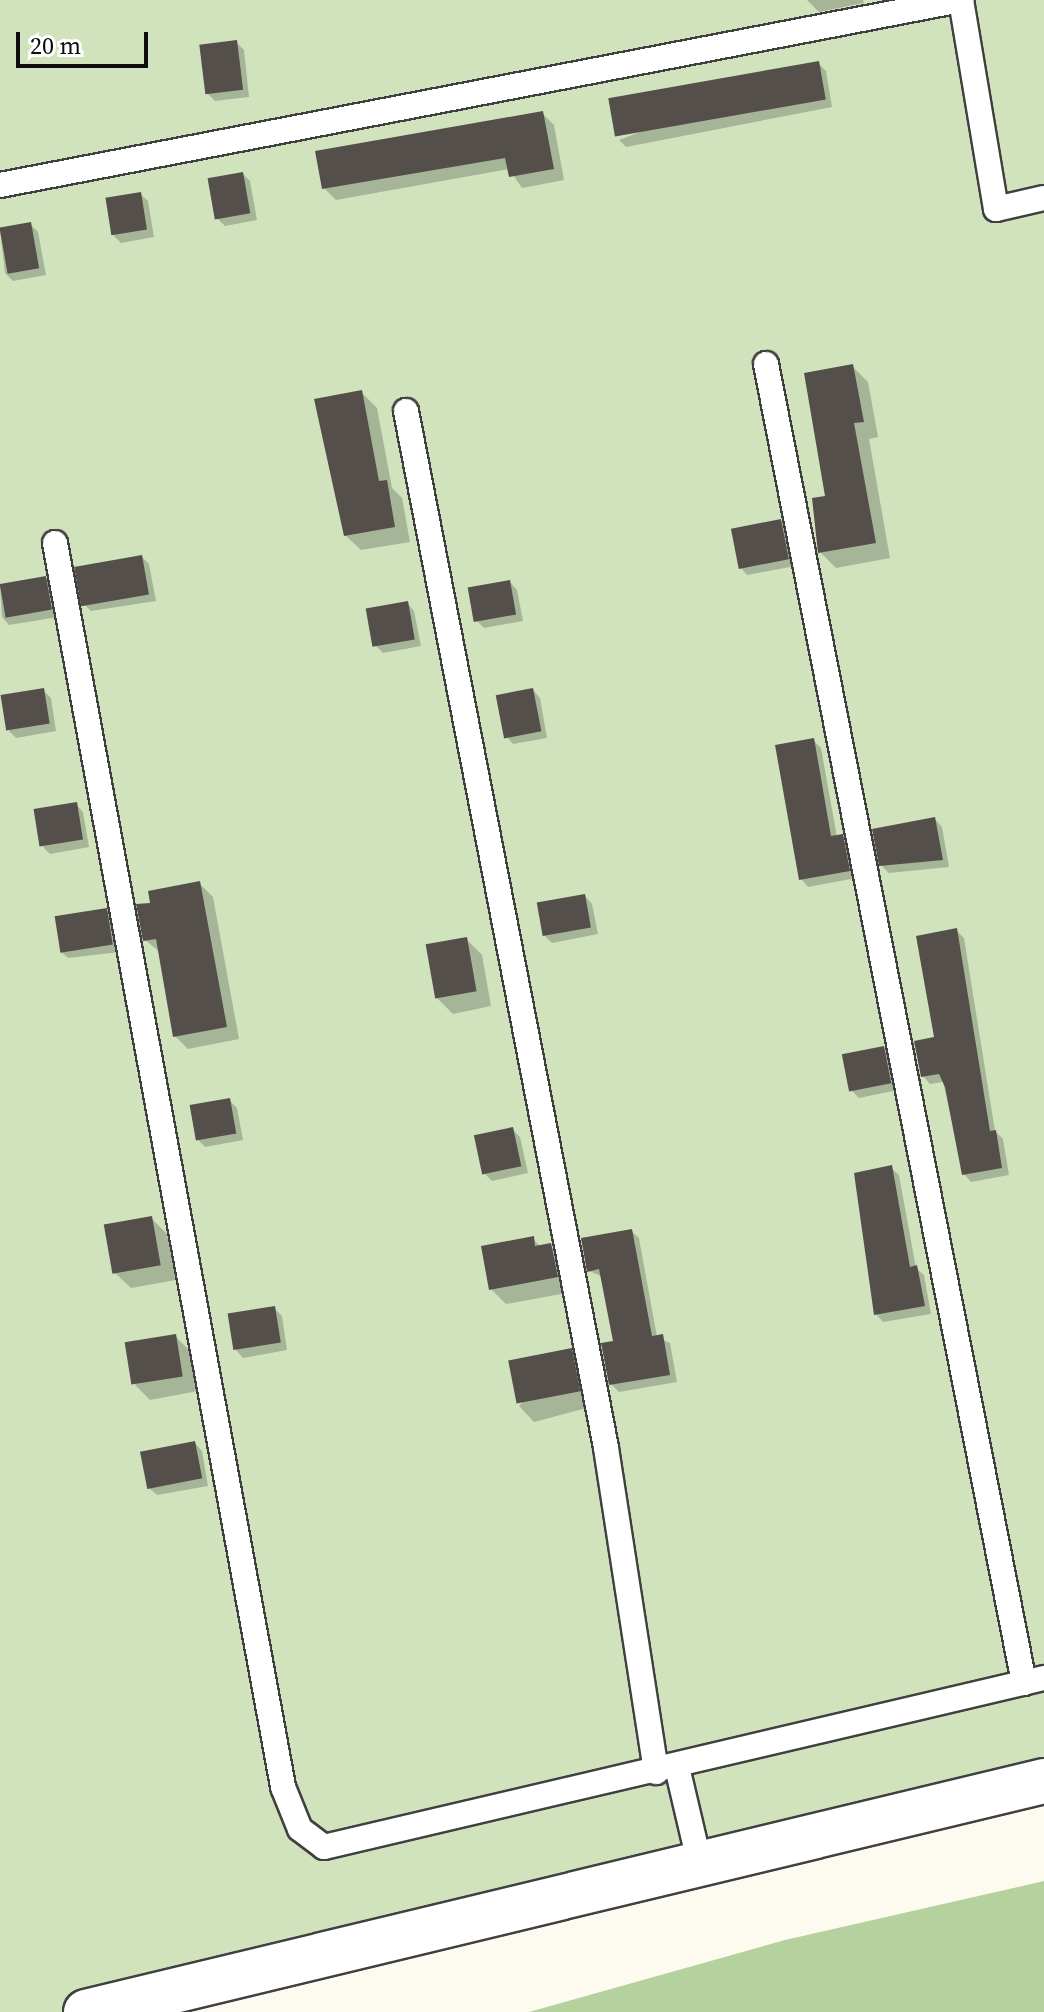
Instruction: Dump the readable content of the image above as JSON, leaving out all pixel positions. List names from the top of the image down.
{
  "scale_bar": "20 m"
}
